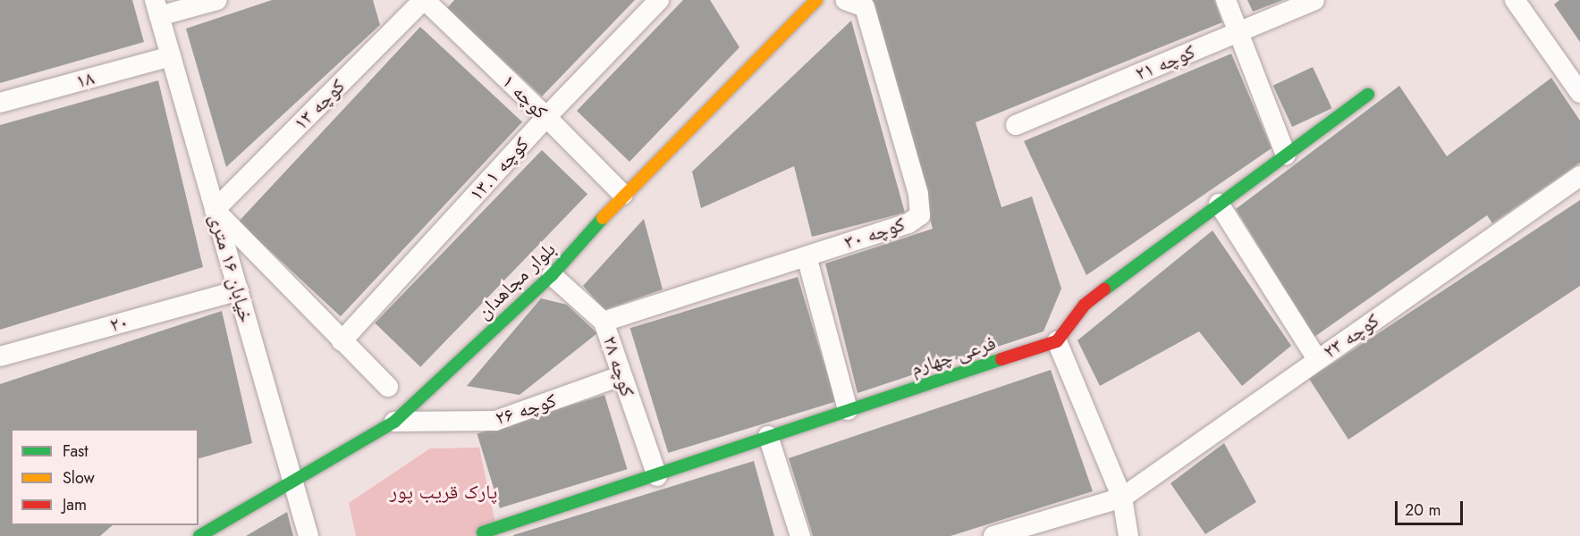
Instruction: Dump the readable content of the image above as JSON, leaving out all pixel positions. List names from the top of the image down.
{
  "streets": {
    "street": [
      "کوچه ۲۱",
      "۱۸",
      "کوچه ۱",
      "کوچه ۱۳",
      "کوچه ۱۳.۱",
      "کوچه ۳۰",
      "خیابان ۱۶ متری",
      "بلوار مجاهدان",
      "۲۰",
      "کوچه ۲۳",
      "فرعی چهارم",
      "کوچه ۲۸",
      "کوچه ۲۶"
    ]
  },
  "crossings": [
    ["۱۸", "خیابان ۱۶ متری"],
    ["کوچه ۱", "کوچه ۱۳"],
    ["کوچه ۱", "کوچه ۱۳.۱"],
    ["کوچه ۱", "بلوار مجاهدان"],
    ["کوچه ۱۳", "خیابان ۱۶ متری"],
    ["کوچه ۳۰", "کوچه ۲۸"],
    ["خیابان ۱۶ متری", "بلوار مجاهدان"],
    ["خیابان ۱۶ متری", "۲۰"],
    ["بلوار مجاهدان", "کوچه ۲۸"],
    ["بلوار مجاهدان", "کوچه ۲۶"],
    ["فرعی چهارم", "کوچه ۲۸"],
    ["کوچه ۲۸", "کوچه ۲۶"]
  ],
  "parks": ["پارک قریب پور"],
  "legend": ["Fast", "Slow", "Jam"],
  "scale_bar": "20 m"
}
